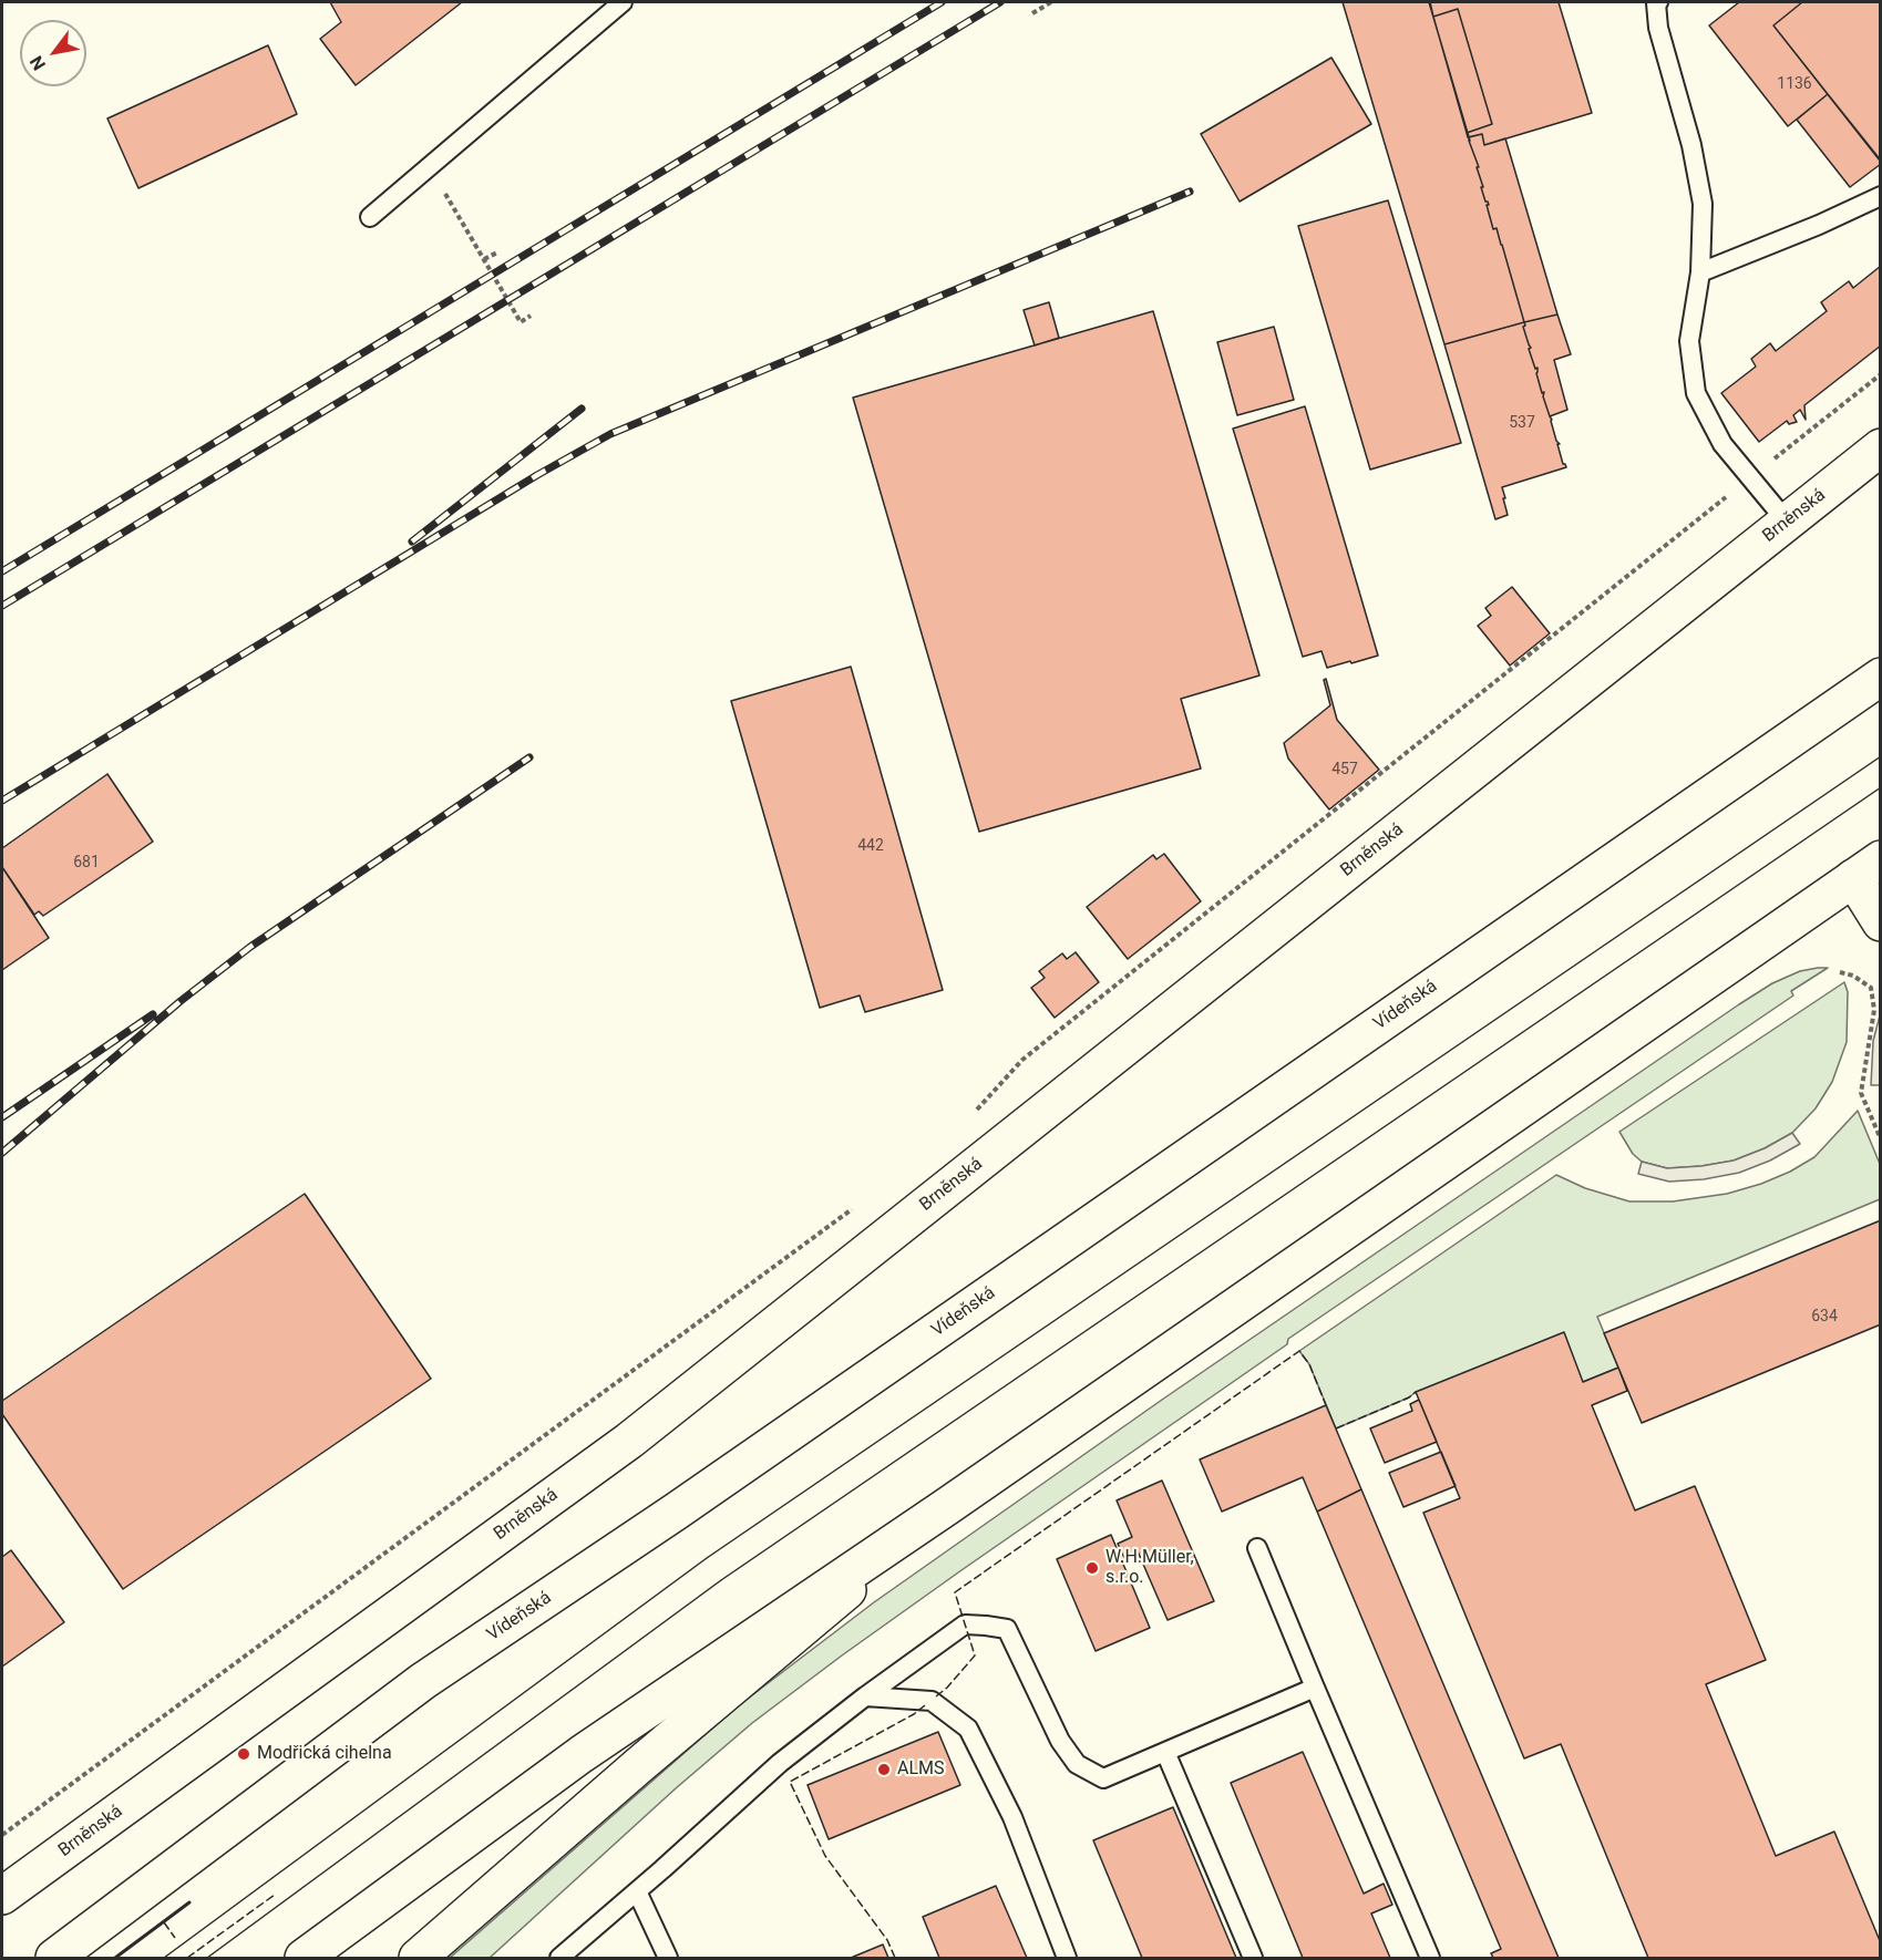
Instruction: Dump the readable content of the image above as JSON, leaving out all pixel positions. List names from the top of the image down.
{
  "streets": {
    "main road": ["Brněnská", "Vídeňská"]
  },
  "places": ["W.H.Müller, s.r.o.", "Modřická cihelna", "ALMS"],
  "house_numbers": [
    "1136",
    "537",
    "457",
    "442",
    "681",
    "634"
  ],
  "north": "bottom left"
}
